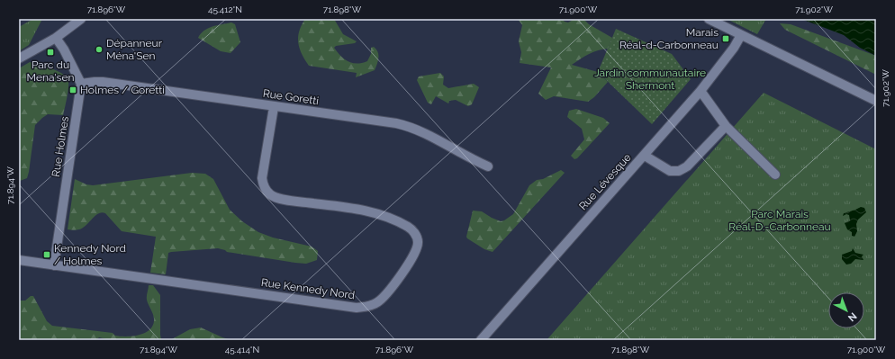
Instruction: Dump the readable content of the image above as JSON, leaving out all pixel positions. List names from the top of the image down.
{
  "streets": {
    "street": [
      "Rue Goretti",
      "Rue Holmes",
      "Rue Lévesque",
      "Rue Kennedy Nord"
    ]
  },
  "crossings": [
    ["Rue Goretti", "Rue Holmes"],
    ["Rue Goretti", "Rue Kennedy Nord"],
    ["Rue Holmes", "Rue Kennedy Nord"]
  ],
  "parks": ["Jardin communautaire Shermont", "Parc Marais Réal-D.-Carbonneau"],
  "places": {
    "transit": [
      "Marais Réal-d-Carbonneau",
      "Parc du Mena'sen",
      "Holmes / Goretti",
      "Kennedy Nord / Holmes"
    ],
    "other": ["Dépanneur Ména'Sen"]
  },
  "north": "bottom right",
  "coordinates": [
    "71.896°W",
    "45.412°N",
    "71.898°W",
    "71.900°W",
    "71.902°W",
    "71.894°W",
    "45.414°N"
  ]
}
